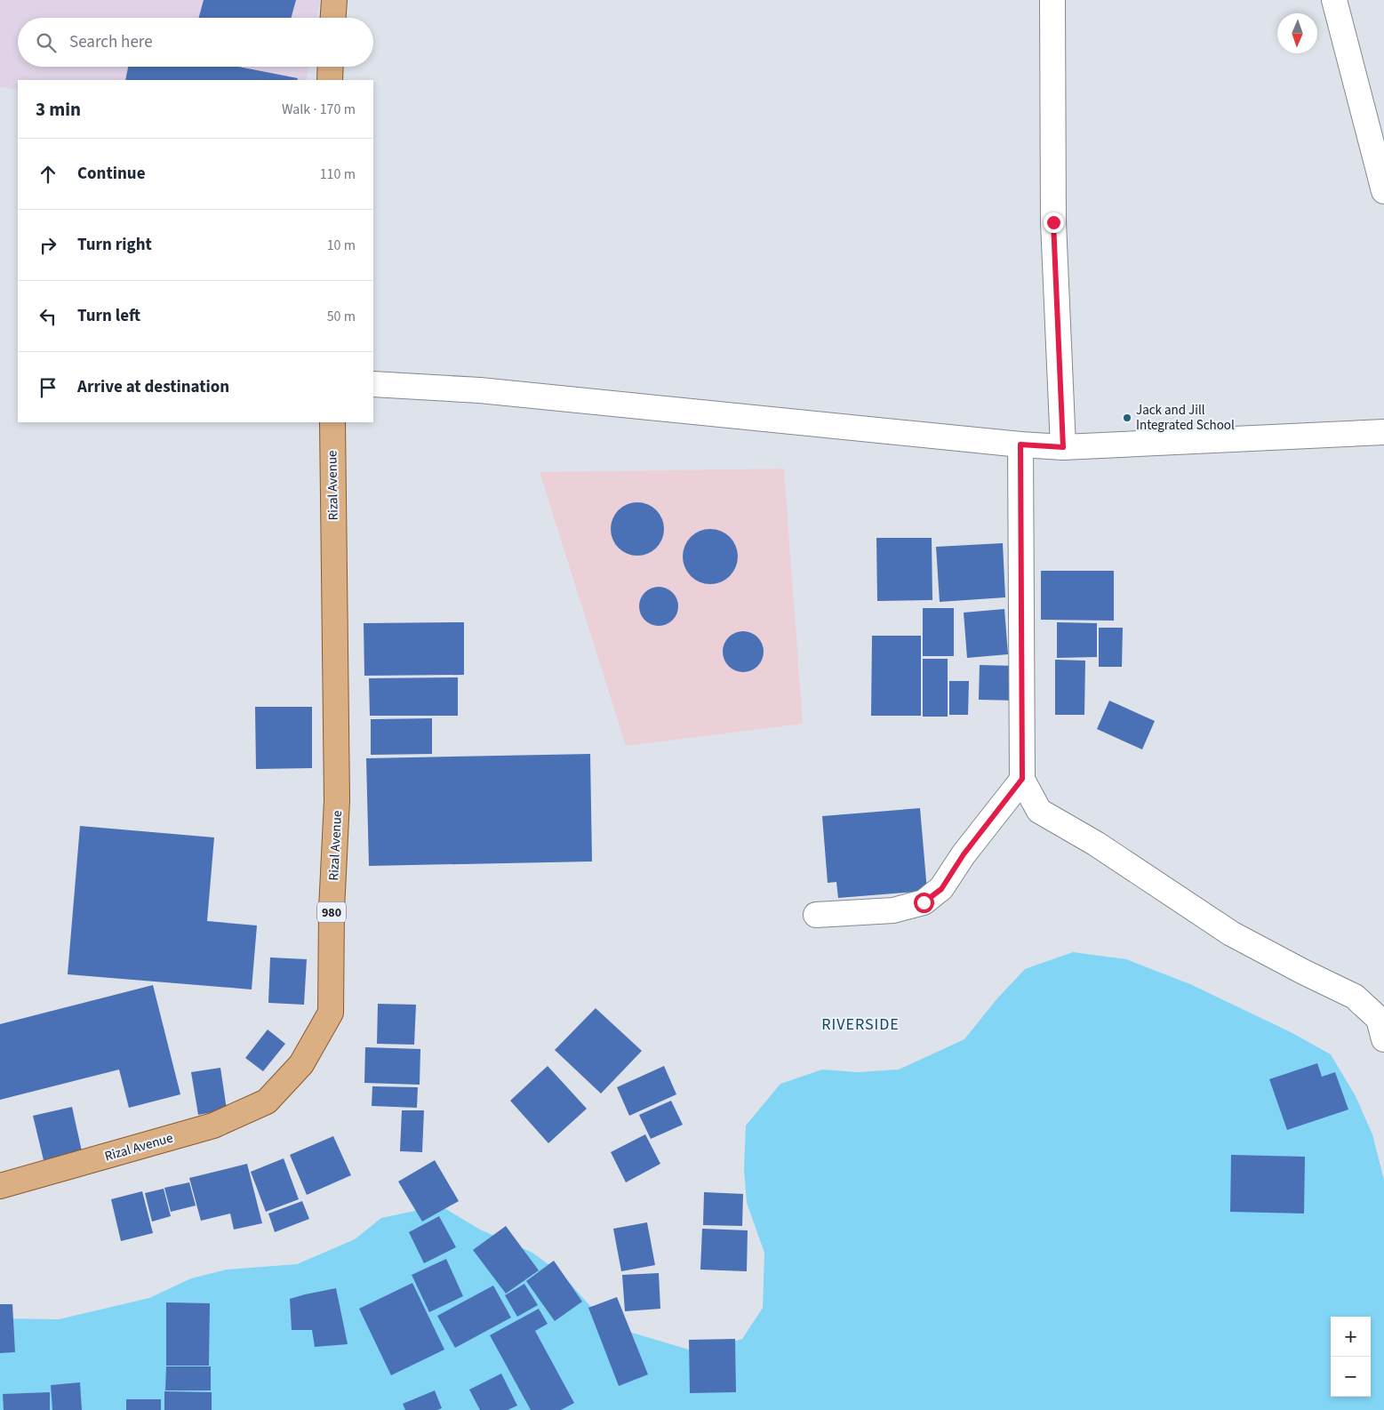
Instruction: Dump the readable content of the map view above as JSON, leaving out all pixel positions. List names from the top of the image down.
{
  "streets": {
    "main road": ["Rizal Avenue", "980"]
  },
  "districts": ["RIVERSIDE"],
  "places": ["Jack and Jill Integrated School"],
  "north": "bottom",
  "page": {
    "search": "Search here",
    "heading": ["3 min", "Walk · 170 m"],
    "list": [
      ["Continue", "110 m"],
      ["Turn right", "10 m"],
      ["Turn left", "50 m"],
      "Arrive at destination"
    ],
    "map_buttons": ["+", "−"]
  }
}
